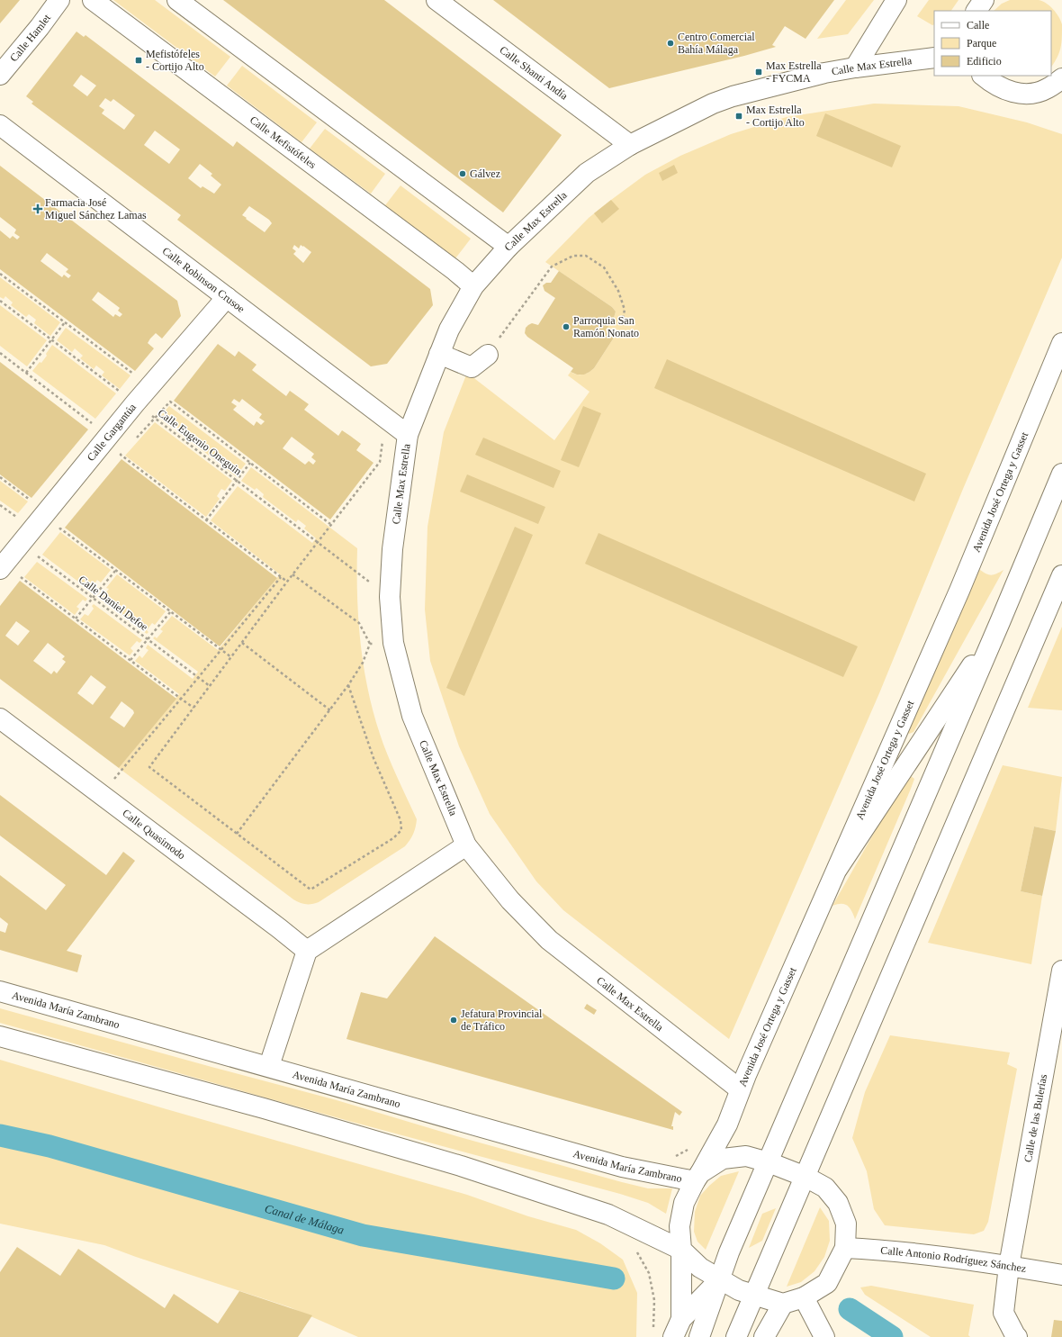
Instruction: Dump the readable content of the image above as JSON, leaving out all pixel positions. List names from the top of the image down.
{
  "streets": {
    "street": [
      "Calle Hamlet",
      "Calle Max Estrella",
      "Calle Shanti Andía",
      "Calle Mefistófeles",
      "Calle Robinson Crusoe",
      "Calle Gargantúa",
      "Avenida José Ortega y Gasset",
      "Calle Quasimodo",
      "Avenida María Zambrano",
      "Calle de las Bulerías",
      "Calle Antonio Rodríguez Sánchez"
    ],
    "path": ["Calle Eugenio Oneguin", "Calle Daniel Defoe"]
  },
  "crossings": [
    ["Calle Max Estrella", "Calle Shanti Andía"],
    ["Calle Max Estrella", "Calle Mefistófeles"],
    ["Calle Max Estrella", "Calle Robinson Crusoe"],
    ["Calle Max Estrella", "Calle Eugenio Oneguin"],
    ["Calle Max Estrella", "Avenida José Ortega y Gasset"],
    ["Calle Robinson Crusoe", "Calle Gargantúa"],
    ["Calle Gargantúa", "Calle Eugenio Oneguin"],
    ["Avenida José Ortega y Gasset", "Avenida María Zambrano"],
    ["Calle de las Bulerías", "Calle Antonio Rodríguez Sánchez"]
  ],
  "water": ["Canal de Málaga"],
  "places": {
    "other": [
      "Centro Comercial Bahía Málaga",
      "Gálvez",
      "Parroquia San Ramón Nonato",
      "Jefatura Provincial de Tráfico"
    ],
    "transit": ["Mefistófeles - Cortijo Alto", "Max Estrella - FYCMA", "Max Estrella - Cortijo Alto"],
    "health": ["Farmacia José Miguel Sánchez Lamas"]
  },
  "legend": ["Calle", "Parque", "Edificio"]
}
